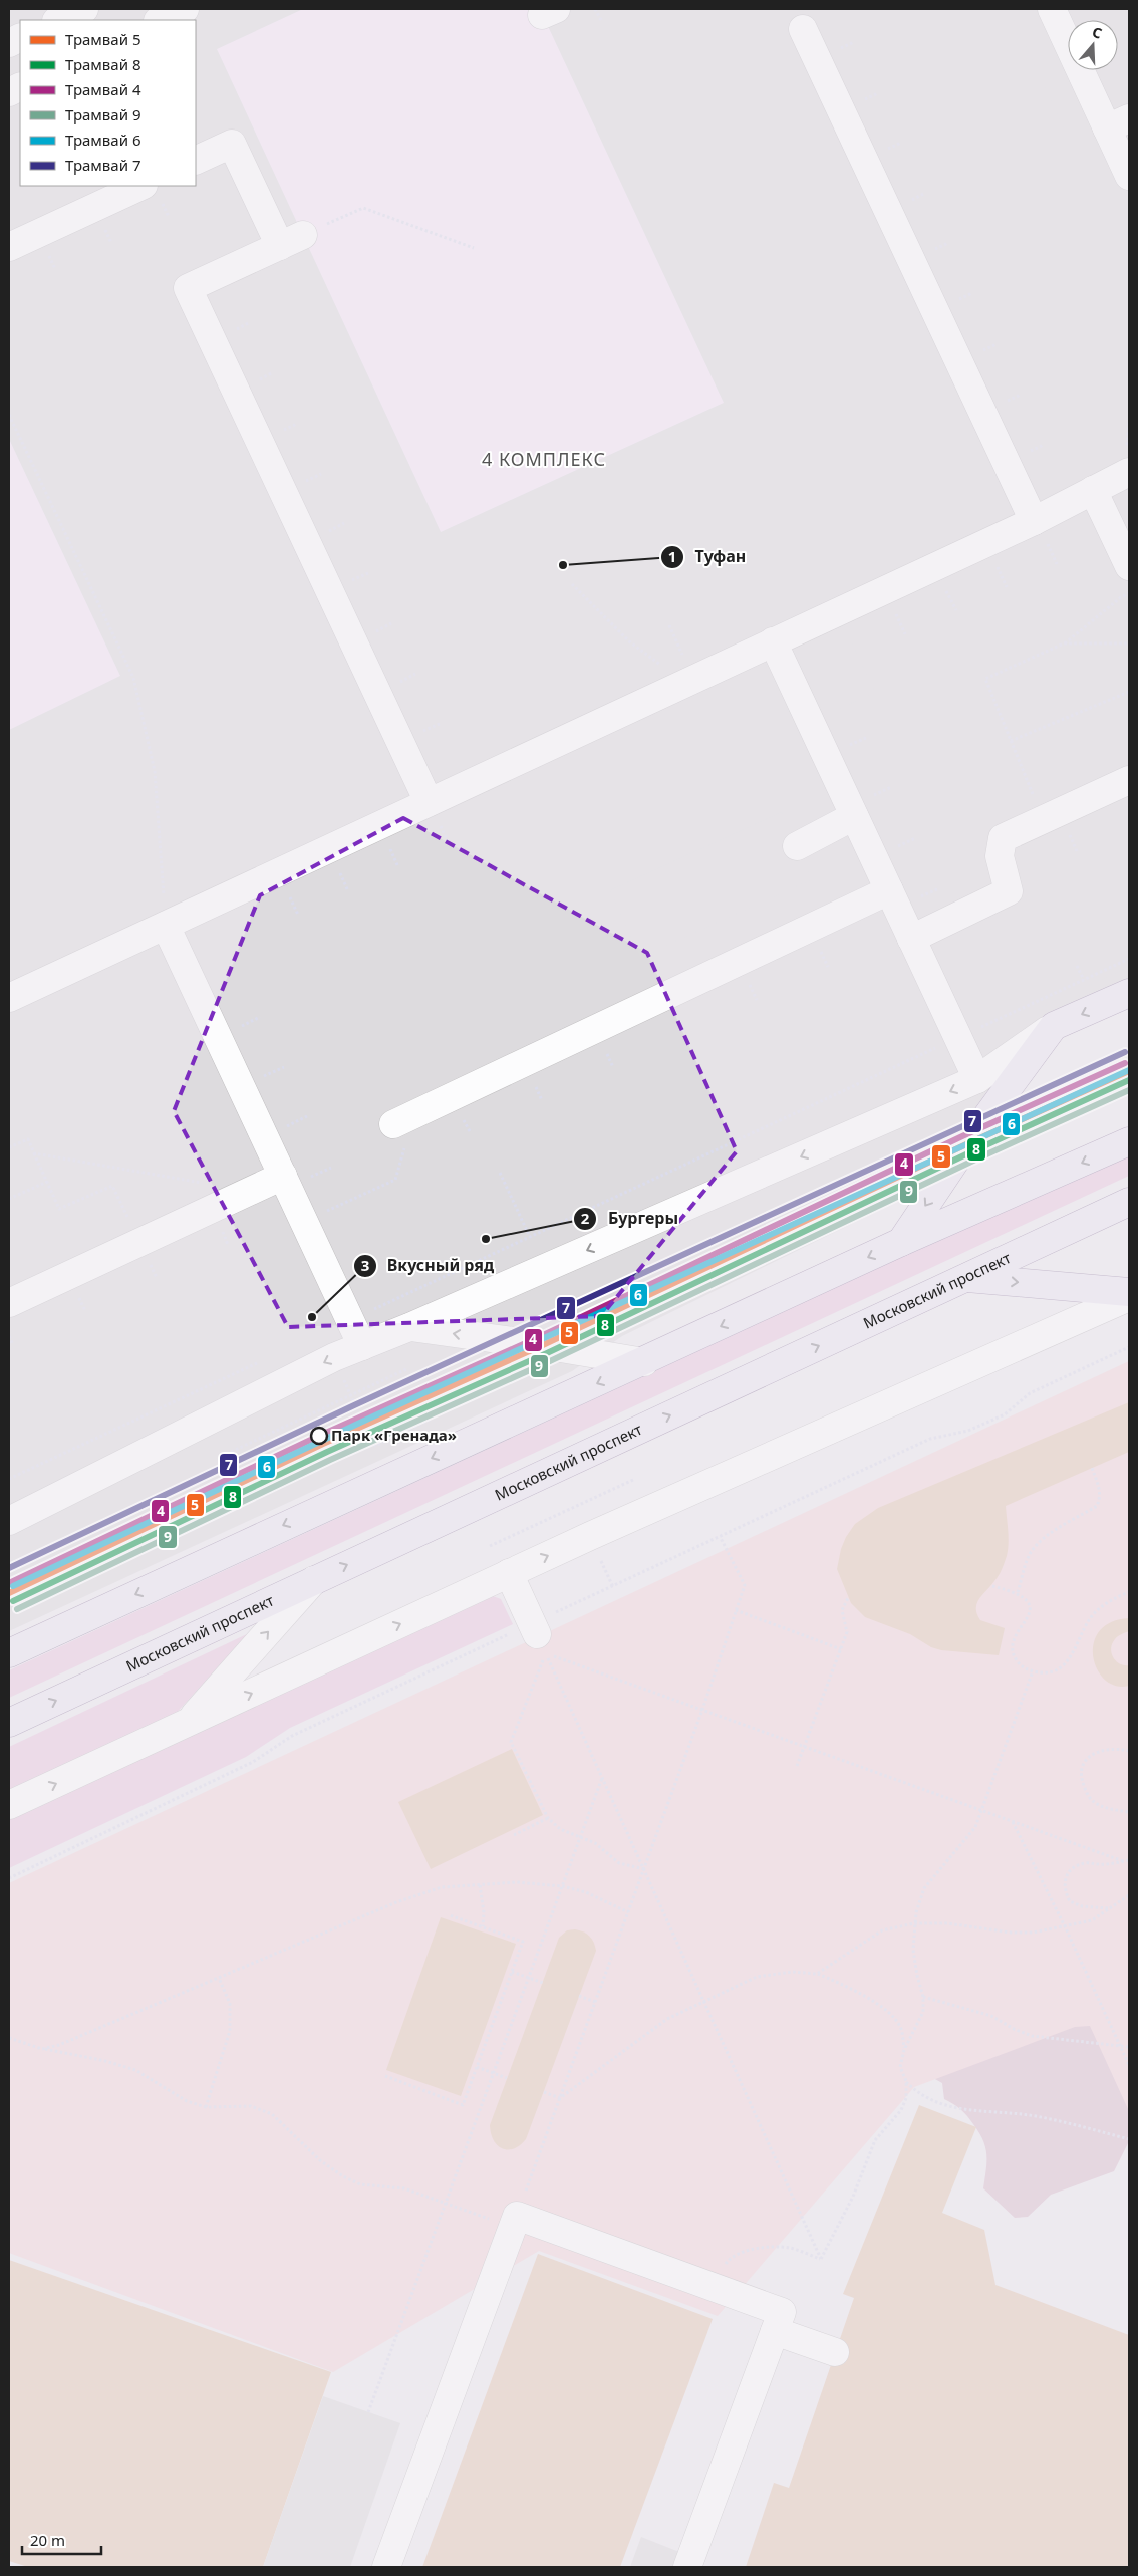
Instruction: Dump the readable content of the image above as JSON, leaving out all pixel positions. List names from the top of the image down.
{
  "streets": {
    "main road": ["Московский проспект"]
  },
  "districts": ["4 КОМПЛЕКС"],
  "places": [
    "Туфан",
    "Бургеры",
    "Вкусный ряд",
    "Парк «Гренада»"
  ],
  "lines": [
    "tram line 7",
    "tram line 4",
    "tram line 6",
    "tram line 5",
    "tram line 8",
    "tram line 9"
  ],
  "legend": [
    "Трамвай 5",
    "Трамвай 8",
    "Трамвай 4",
    "Трамвай 9",
    "Трамвай 6",
    "Трамвай 7"
  ],
  "scale_bar": "20 m",
  "north": "top"
}
